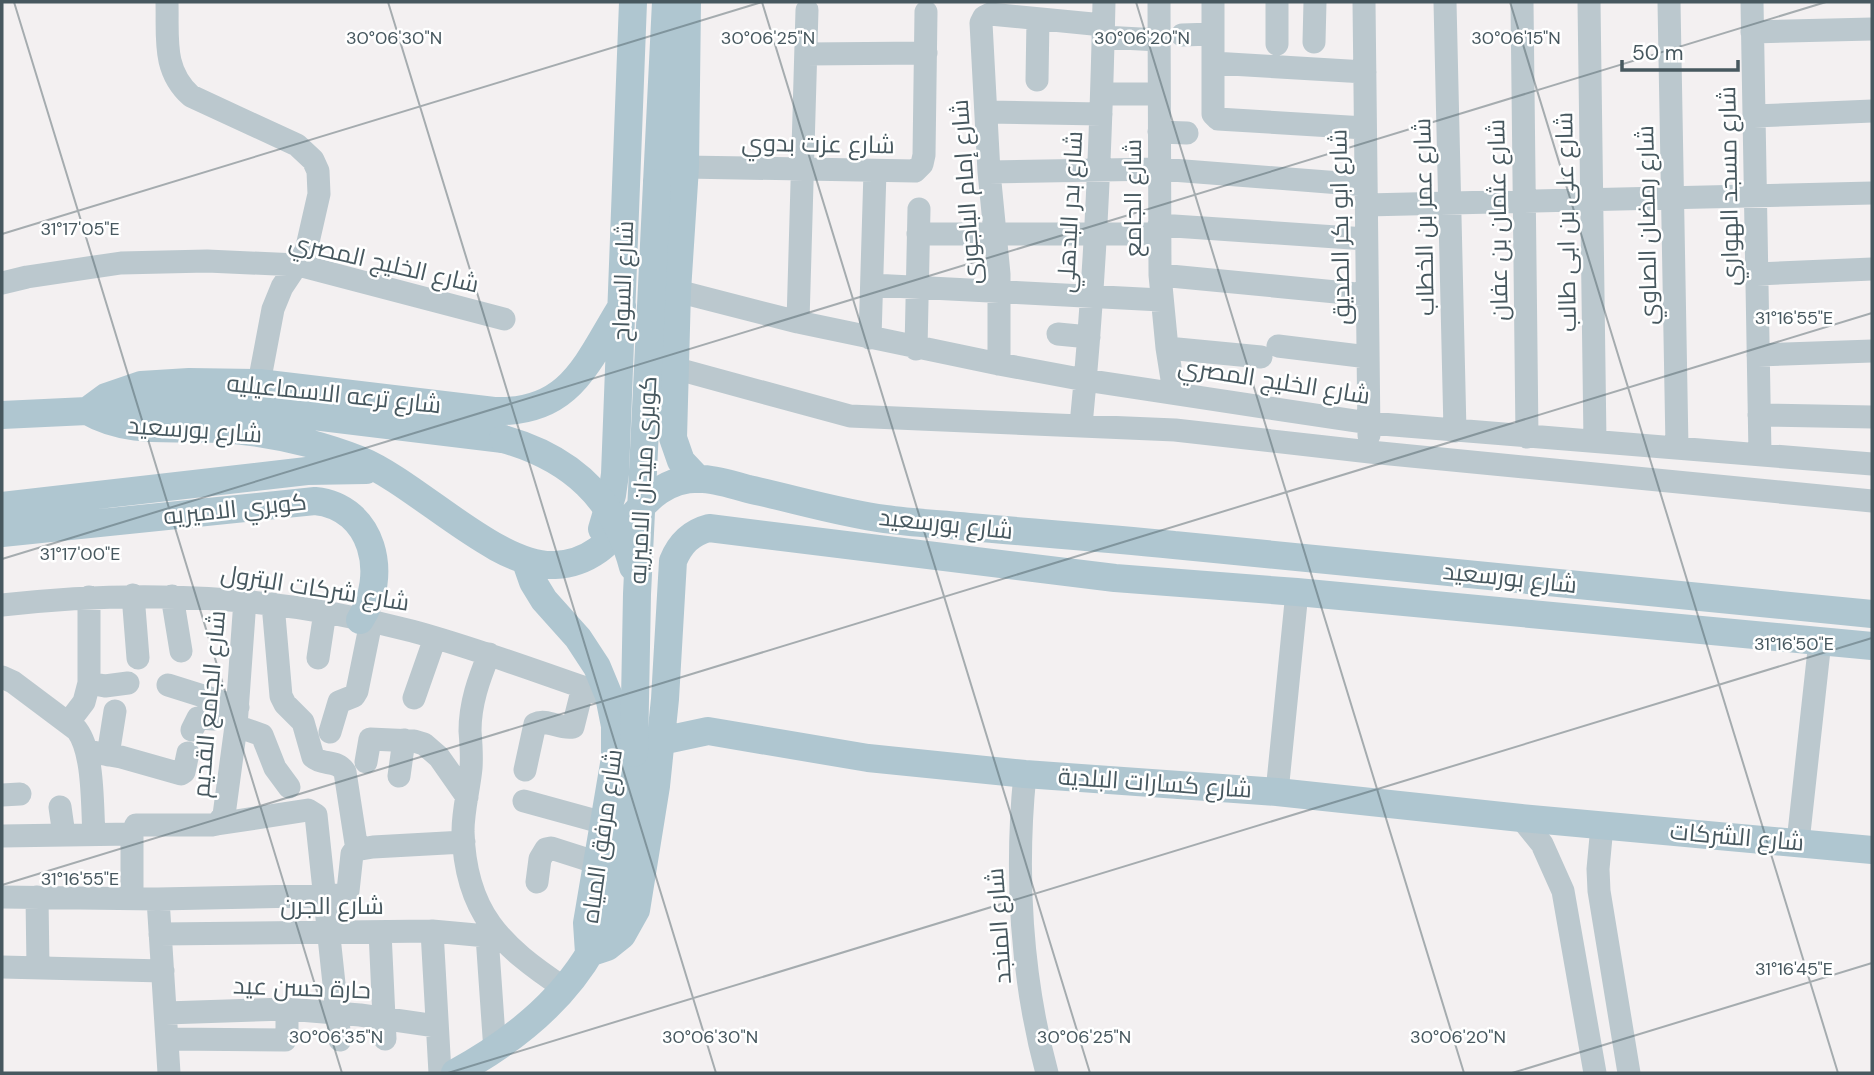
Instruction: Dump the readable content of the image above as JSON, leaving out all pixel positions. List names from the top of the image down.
{
  "streets": {
    "main road": [
      "شارع السواح",
      "شارع ترعه الاسماعيليه",
      "شارع بورسعيد",
      "كوبرى ميدان الاميريه",
      "كوبري الاميريه",
      "شارع كسارات البلدية",
      "شارع مرفق المياه",
      "شارع الشركات"
    ],
    "street": [
      "شارع عزت بدوي",
      "شارع مسجد الهواري",
      "شارع إمام الباجورى",
      "شارع الجامع",
      "شارع بدر البدهلي",
      "شارع عمر بن الخطاب",
      "شارع عثمان بن عفان",
      "شارع على بن ابى طالب",
      "شارع رمضان الصاوي",
      "شارع ابو بكر الصديق",
      "شارع الخليج المصري",
      "شارع شركات البترول",
      "شارع الجامع القديم",
      "شارع الجرن",
      "شارع المنجد",
      "حارة حسن عيد"
    ]
  },
  "crossings": [
    ["شارع مسجد الهواري", "شارع الخليج المصري"],
    ["شارع إمام الباجورى", "شارع الخليج المصري"],
    ["شارع الجامع", "شارع الخليج المصري"],
    ["شارع بدر البدهلي", "شارع الخليج المصري"],
    ["شارع عمر بن الخطاب", "شارع الخليج المصري"],
    ["شارع عثمان بن عفان", "شارع الخليج المصري"],
    ["شارع على بن ابى طالب", "شارع الخليج المصري"],
    ["شارع رمضان الصاوي", "شارع الخليج المصري"],
    ["شارع ابو بكر الصديق", "شارع الخليج المصري"],
    ["شارع السواح", "شارع ترعه الاسماعيليه"],
    ["شارع السواح", "شارع بورسعيد"],
    ["شارع ترعه الاسماعيليه", "شارع بورسعيد"],
    ["شارع بورسعيد", "كوبرى ميدان الاميريه"],
    ["شارع بورسعيد", "كوبري الاميريه"],
    ["شارع بورسعيد", "شارع كسارات البلدية"],
    ["شارع بورسعيد", "شارع مرفق المياه"],
    ["كوبرى ميدان الاميريه", "شارع مرفق المياه"],
    ["كوبري الاميريه", "شارع شركات البترول"],
    ["شارع شركات البترول", "شارع الجامع القديم"],
    ["شارع شركات البترول", "شارع مرفق المياه"],
    ["شارع كسارات البلدية", "شارع الشركات"],
    ["شارع كسارات البلدية", "شارع المنجد"]
  ],
  "scale_bar": "50 m",
  "coordinates": [
    "30°06'30\"N",
    "30°06'25\"N",
    "30°06'20\"N",
    "30°06'15\"N",
    "31°17'05\"E",
    "31°16'55\"E",
    "31°17'00\"E",
    "31°16'50\"E",
    "31°16'45\"E",
    "30°06'35\"N"
  ]
}
